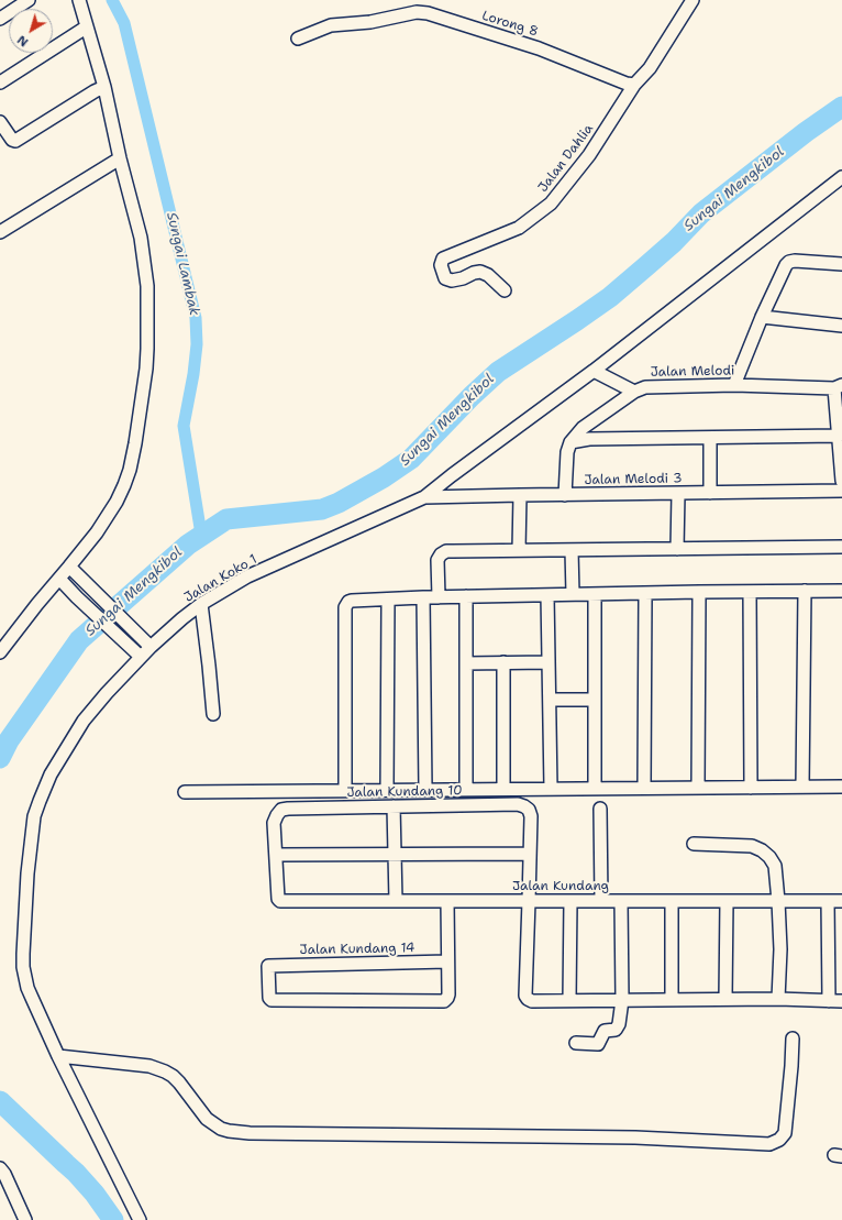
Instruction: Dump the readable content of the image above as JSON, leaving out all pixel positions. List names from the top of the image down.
{
  "streets": {
    "street": [
      "Lorong 8",
      "Jalan Dahlia",
      "Jalan Melodi",
      "Jalan Melodi 3",
      "Jalan Koko 1",
      "Jalan Kundang 10",
      "Jalan Kundang",
      "Jalan Kundang 14"
    ]
  },
  "crossings": [
    ["Lorong 8", "Jalan Dahlia"],
    ["Jalan Melodi", "Jalan Melodi 3"],
    ["Jalan Melodi 3", "Jalan Koko 1"],
    ["Jalan Kundang 10", "Jalan Kundang"]
  ],
  "water": ["Sungai Mengkibol", "Sungai Lambak"],
  "north": "bottom left"
}
